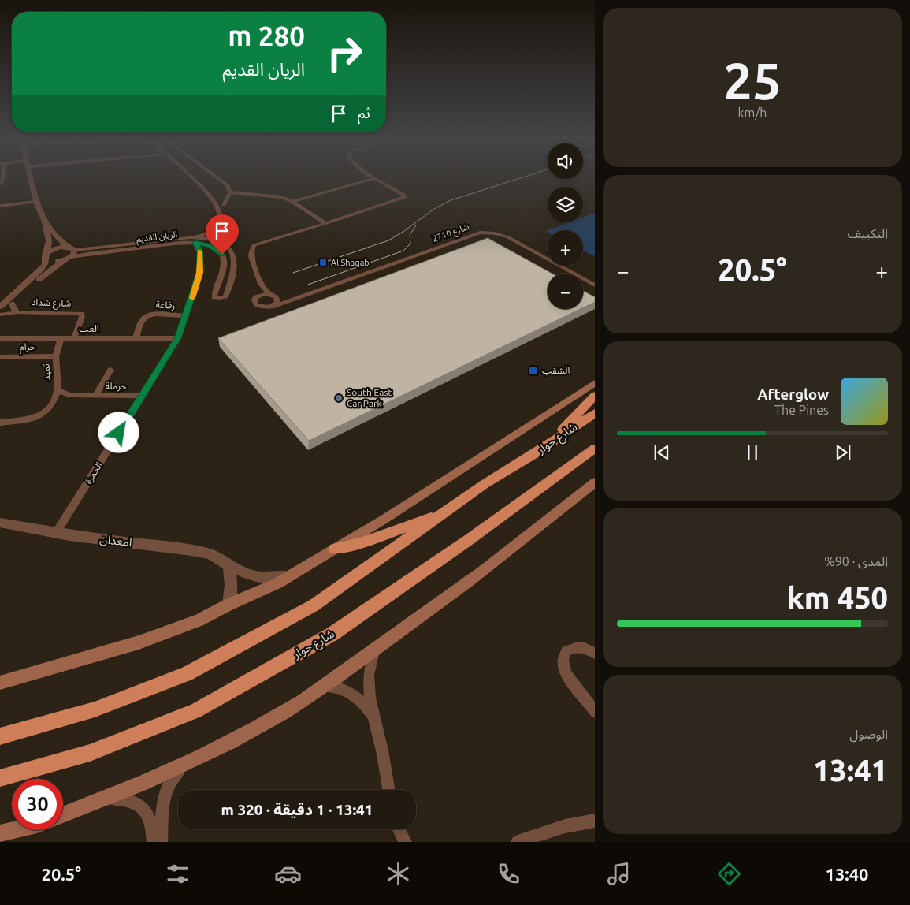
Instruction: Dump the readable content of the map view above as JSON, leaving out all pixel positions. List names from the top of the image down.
{
  "streets": {
    "highway": ["شارع حوار"],
    "street": [
      "شارع 2710",
      "الريان القديم",
      "شارع شداد",
      "رفاعة",
      "العب",
      "حزام",
      "ثميد",
      "حرملة",
      "الحمرة",
      "امعدان"
    ]
  },
  "crossings": [
    ["الريان القديم", "الحمرة"],
    ["شارع شداد", "العب"],
    ["رفاعة", "العب"],
    ["رفاعة", "الحمرة"],
    ["العب", "ثميد"],
    ["العب", "الحمرة"],
    ["حزام", "ثميد"],
    ["ثميد", "حرملة"],
    ["حرملة", "الحمرة"],
    ["الحمرة", "امعدان"]
  ],
  "places": {
    "transit": ["Al Shaqab", "الشقب"],
    "other": ["South East Car Park"]
  },
  "page": {
    "tile": [
      ["25", "km/h"],
      "التكييف",
      ["المدى · 90%", "450 km"],
      ["الوصول", "13:41"]
    ],
    "turn": ["280 m", "الريان القديم"],
    "then": "ثم",
    "map_buttons": ["+", "−"],
    "heat": ["−", "20.5°", "+"],
    "song": ["Afterglow", "The Pines"],
    "limit": "30",
    "trip": "13:41 · 1 دقيقة · 320 m",
    "tabs": ["13:40", "20.5°"]
  }
}
